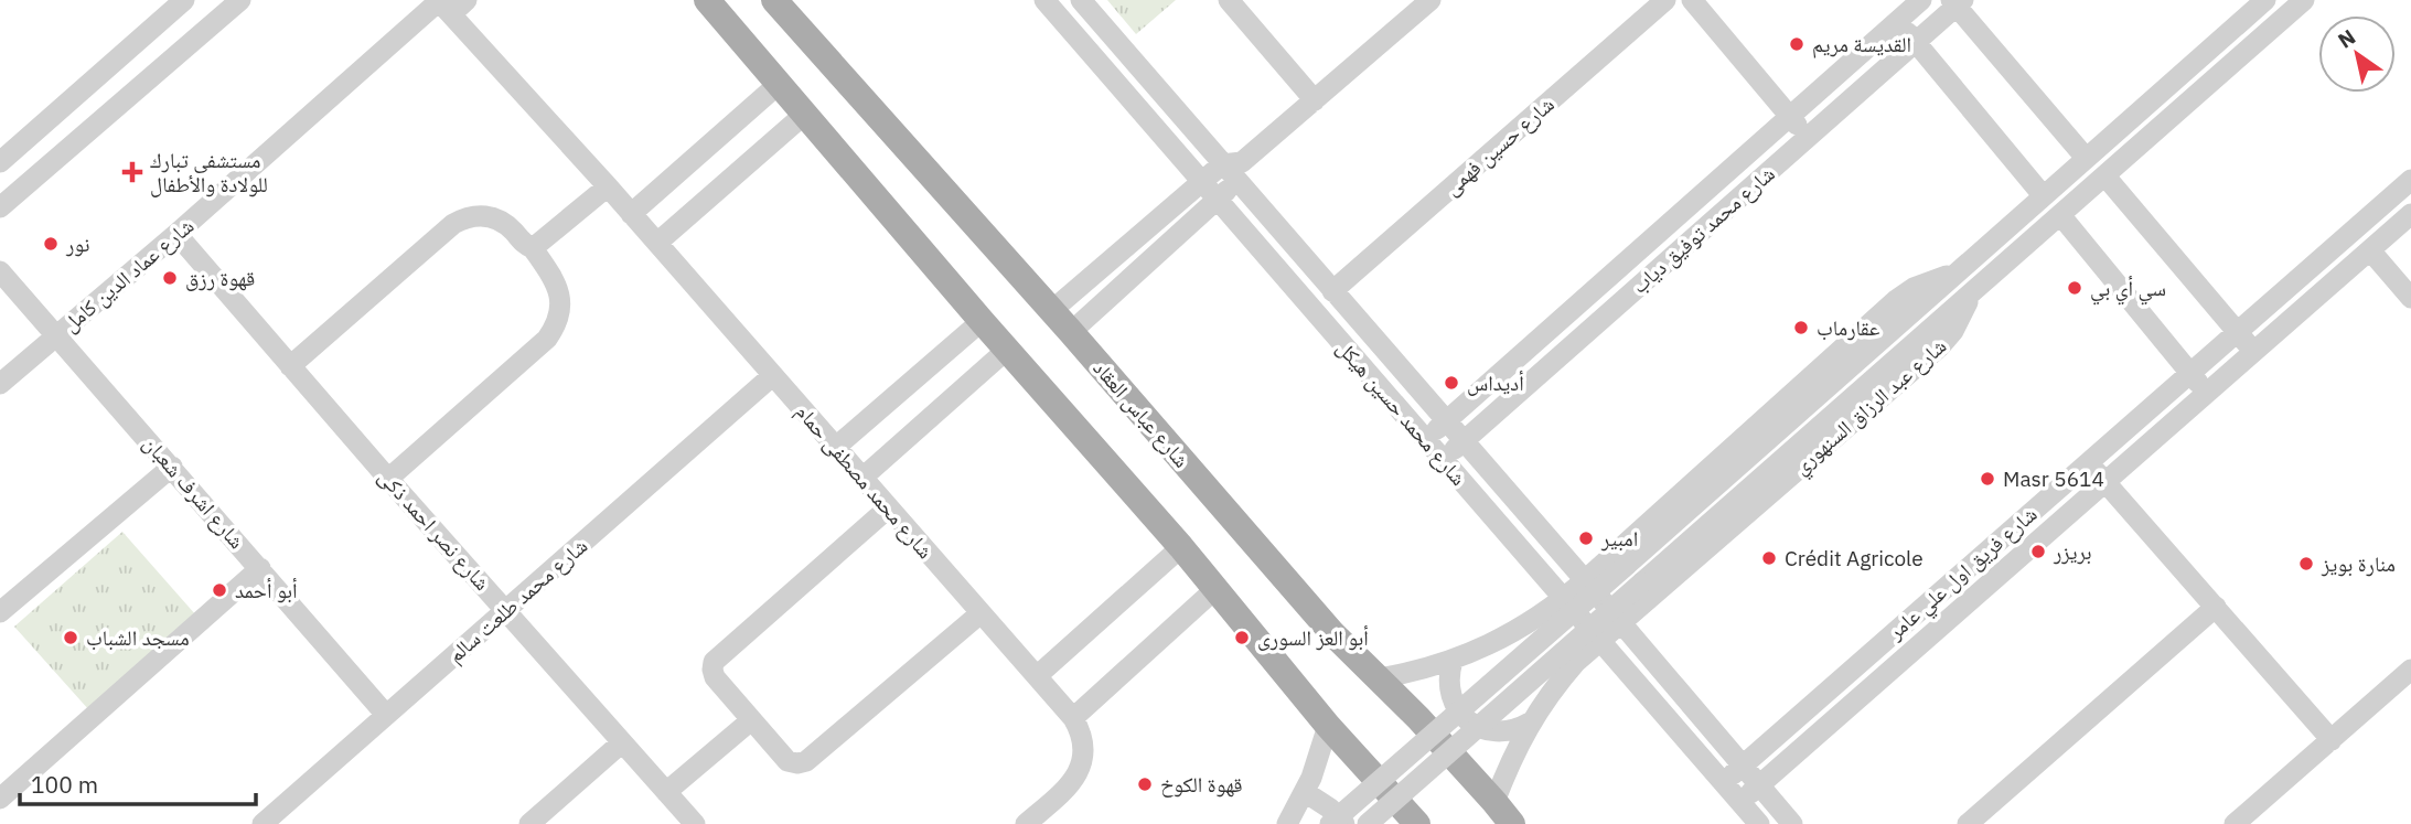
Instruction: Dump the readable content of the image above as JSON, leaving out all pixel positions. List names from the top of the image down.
{
  "streets": {
    "main road": ["شارع عباس العقاد"],
    "street": [
      "شارع حسين فهمى",
      "شارع محمد توفيق دياب",
      "شارع عماد الدين كامل",
      "شارع عبد الرزاق السنهوري",
      "شارع محمد حسين هيكل",
      "شارع محمد مصطفى حمام",
      "شارع اشرف شعبان",
      "شارع نصر احمد ذكى",
      "شارع فريق اول علي عامر",
      "شارع محمد طلعت سالم"
    ]
  },
  "crossings": [
    ["شارع حسين فهمى", "شارع محمد حسين هيكل"],
    ["شارع محمد توفيق دياب", "شارع محمد حسين هيكل"],
    ["شارع عماد الدين كامل", "شارع محمد مصطفى حمام"],
    ["شارع عماد الدين كامل", "شارع اشرف شعبان"],
    ["شارع عماد الدين كامل", "شارع نصر احمد ذكى"],
    ["شارع عبد الرزاق السنهوري", "شارع محمد حسين هيكل"],
    ["شارع عبد الرزاق السنهوري", "شارع عباس العقاد"],
    ["شارع محمد حسين هيكل", "شارع فريق اول علي عامر"],
    ["شارع محمد مصطفى حمام", "شارع محمد طلعت سالم"],
    ["شارع اشرف شعبان", "شارع محمد طلعت سالم"],
    ["شارع نصر احمد ذكى", "شارع محمد طلعت سالم"]
  ],
  "places": {
    "other": [
      "القديسة مريم",
      "نور",
      "قهوة رزق",
      "سي أي بي",
      "عقارماب",
      "أديداس",
      "Masr 5614",
      "امبير",
      "بريزر",
      "Crédit Agricole",
      "منارة بويز",
      "أبو أحمد",
      "مسجد الشباب",
      "أبو العز السورى",
      "قهوة الكوخ"
    ],
    "health": ["مستشفى تبارك للولادة والأطفال"]
  },
  "scale_bar": "100 m",
  "north": "top left"
}
